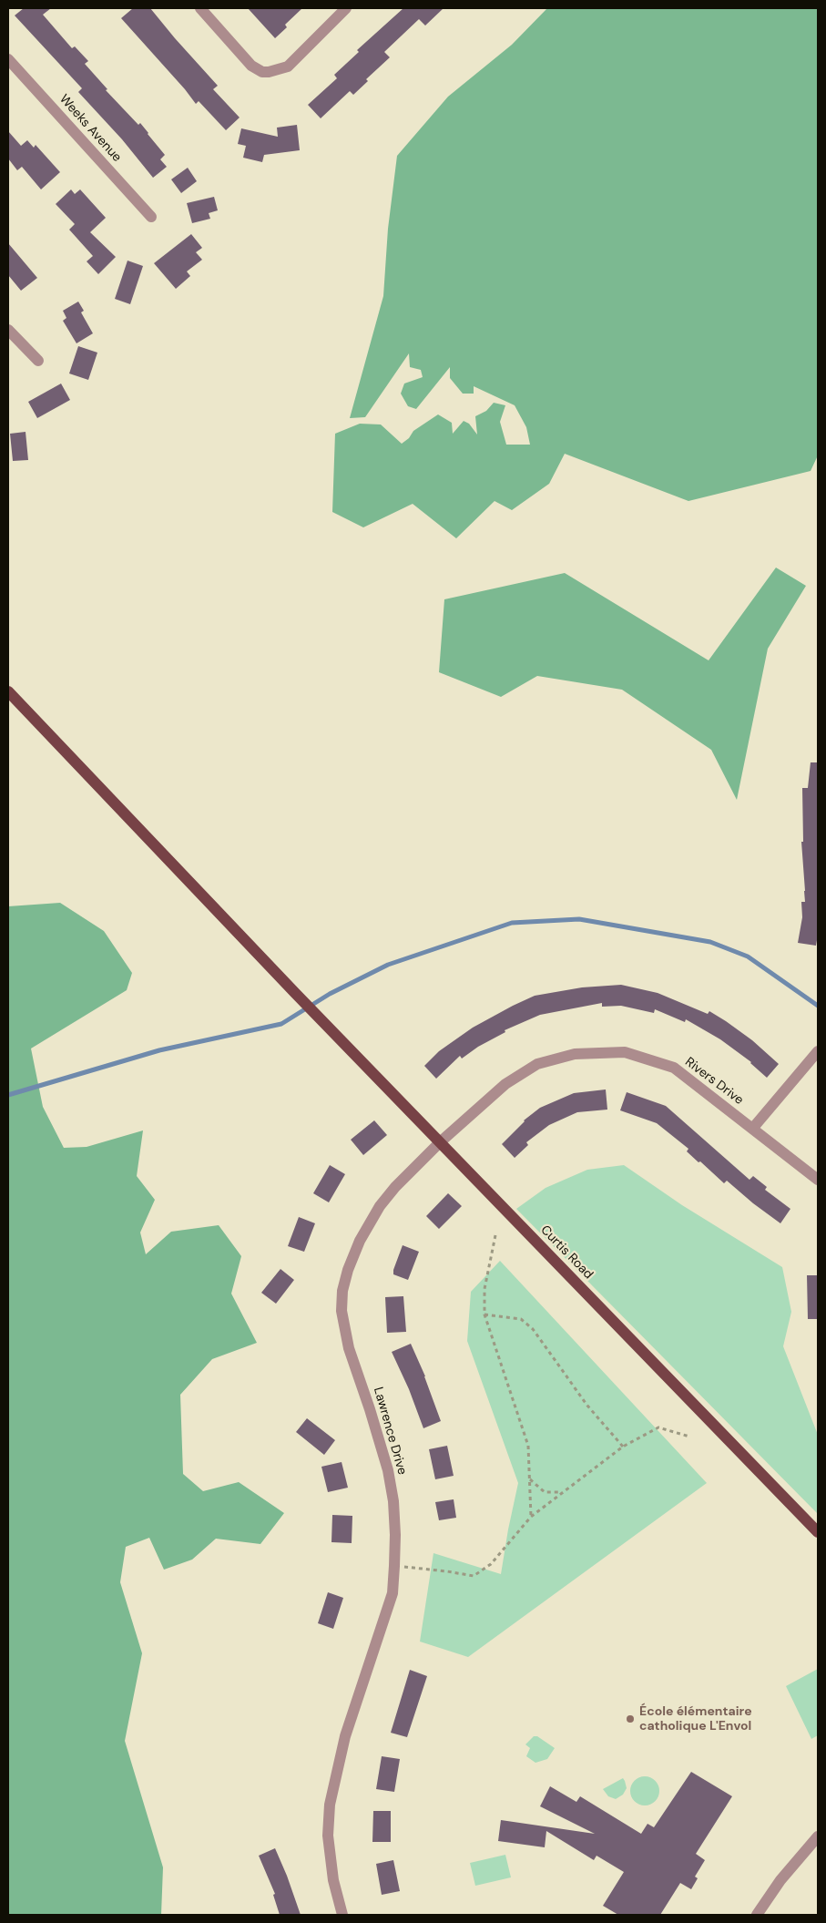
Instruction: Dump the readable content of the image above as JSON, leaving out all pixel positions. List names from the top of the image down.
{
  "streets": {
    "main road": ["Curtis Road"],
    "street": ["Weeks Avenue", "Rivers Drive", "Lawrence Drive"]
  },
  "crossings": [
    ["Rivers Drive", "Curtis Road"],
    ["Rivers Drive", "Lawrence Drive"],
    ["Curtis Road", "Lawrence Drive"]
  ],
  "places": ["École élémentaire catholique L'Envol"]
}
